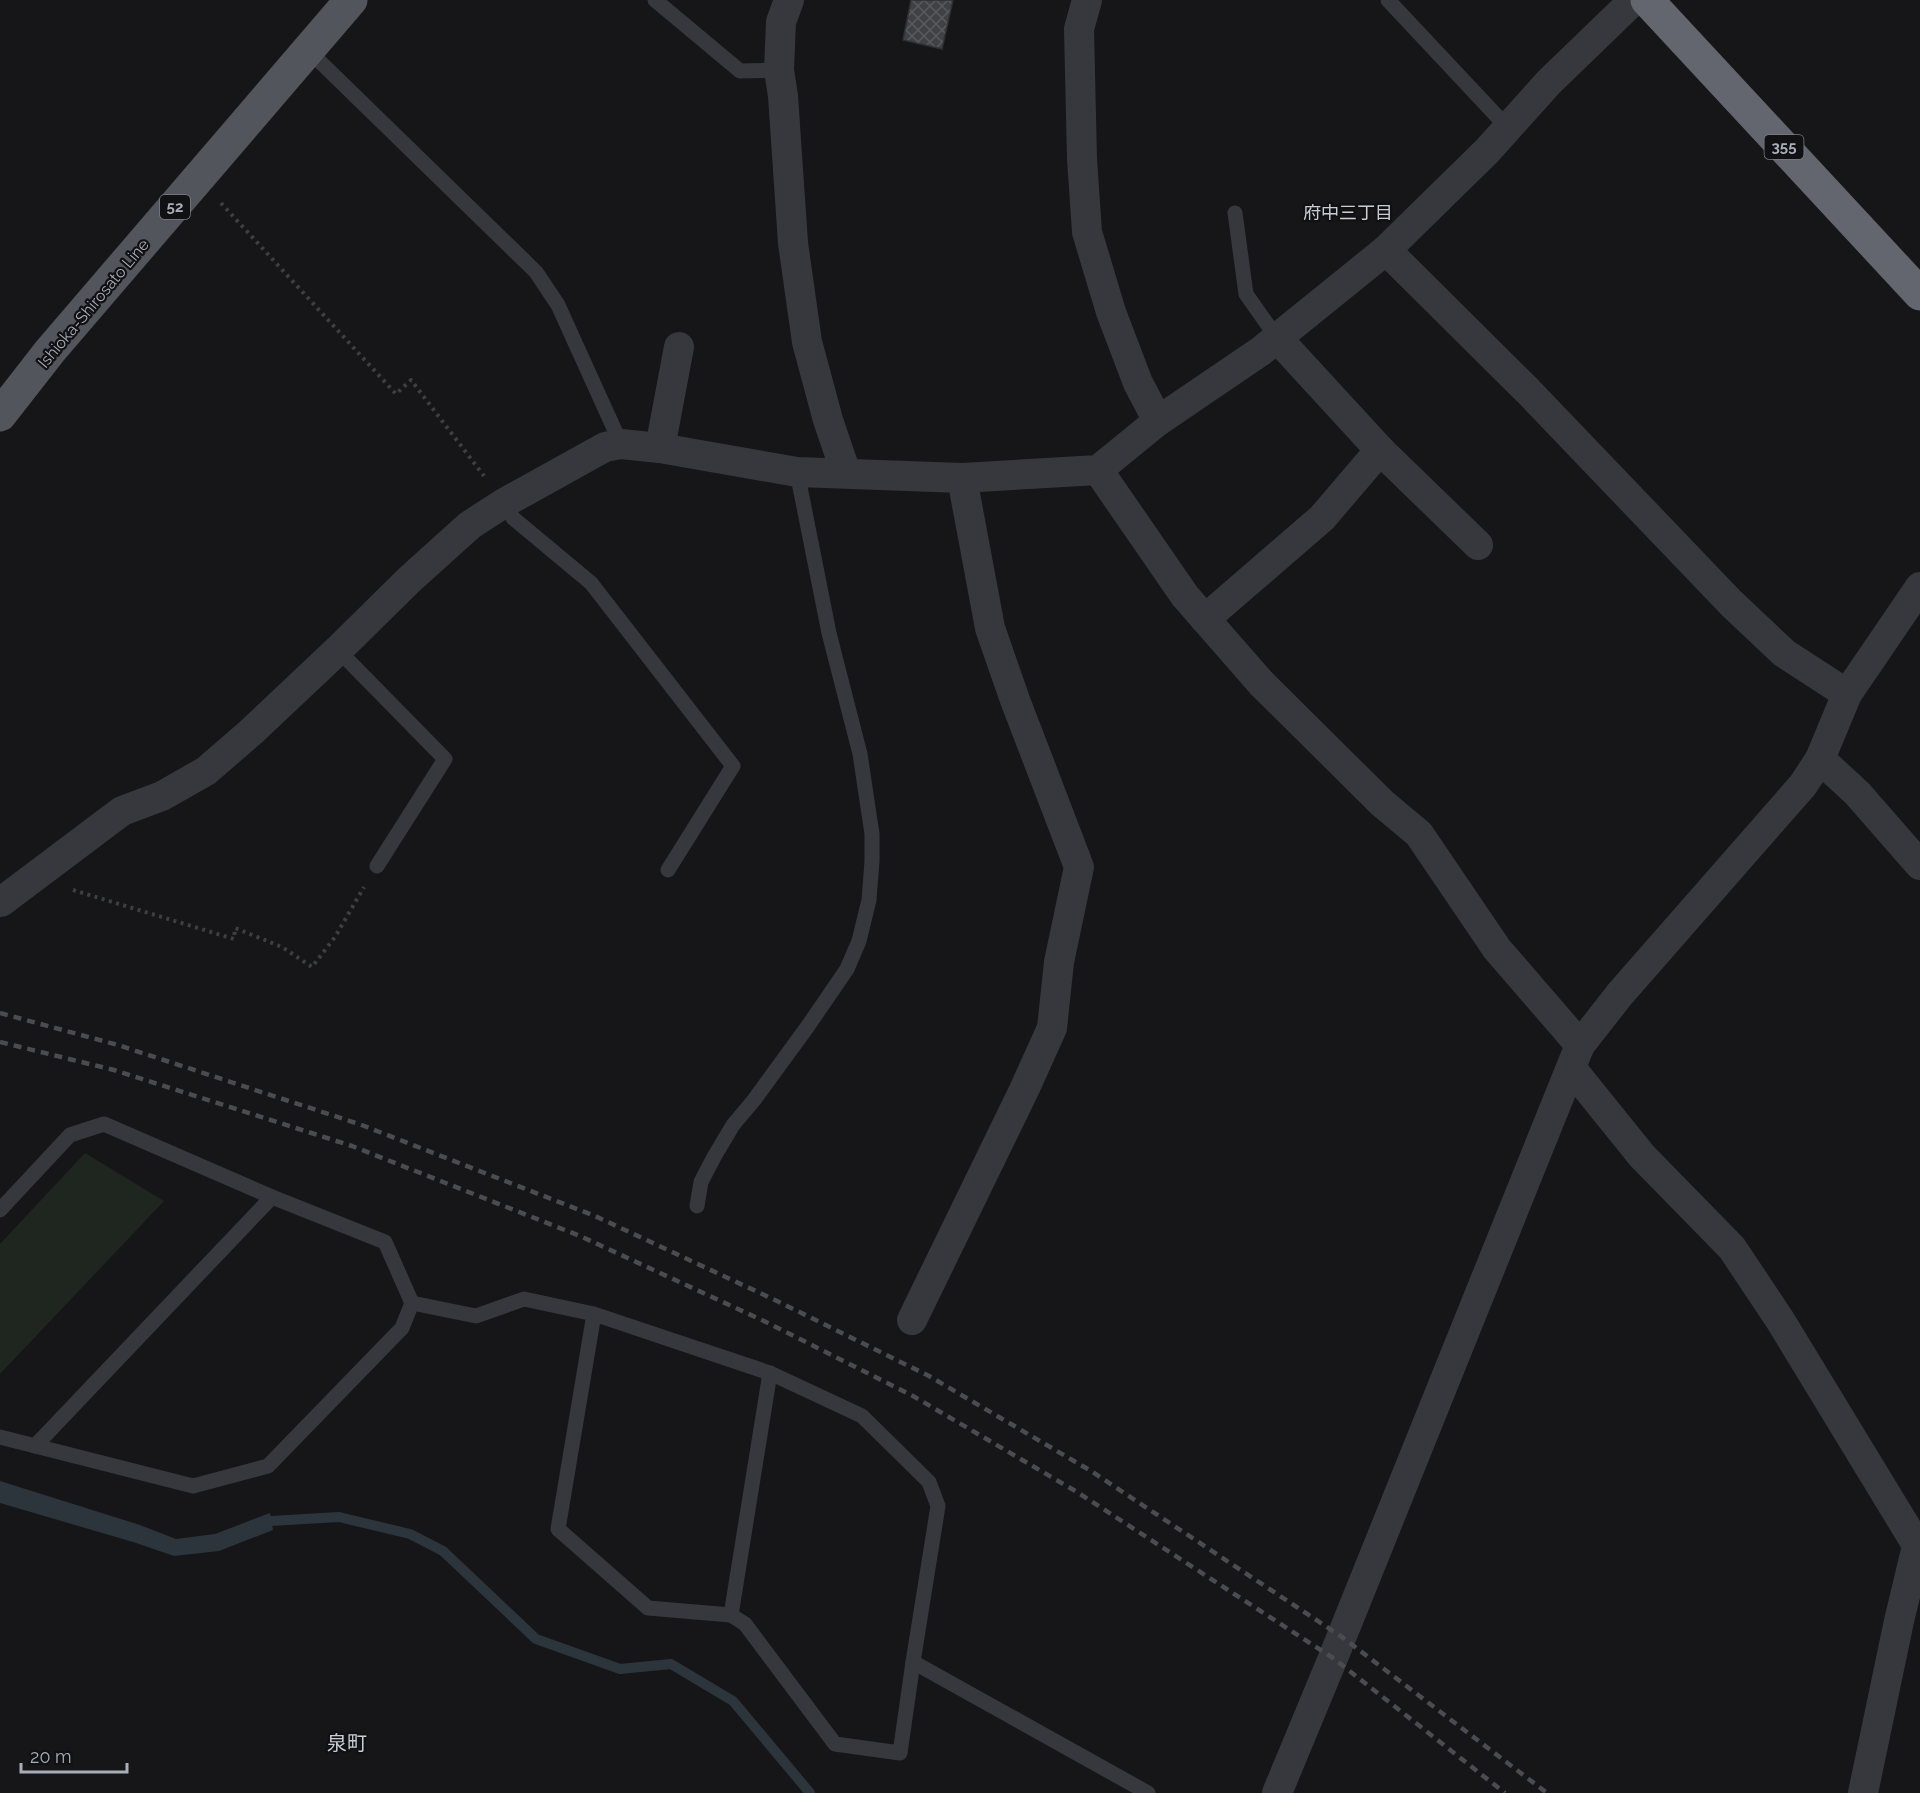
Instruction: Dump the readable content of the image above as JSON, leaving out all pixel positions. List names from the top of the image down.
{
  "streets": {
    "highway": ["355"],
    "main road": ["52", "Ishioka-Shirosato Line"]
  },
  "districts": ["府中三丁目", "泉町"],
  "scale_bar": "20 m"
}
